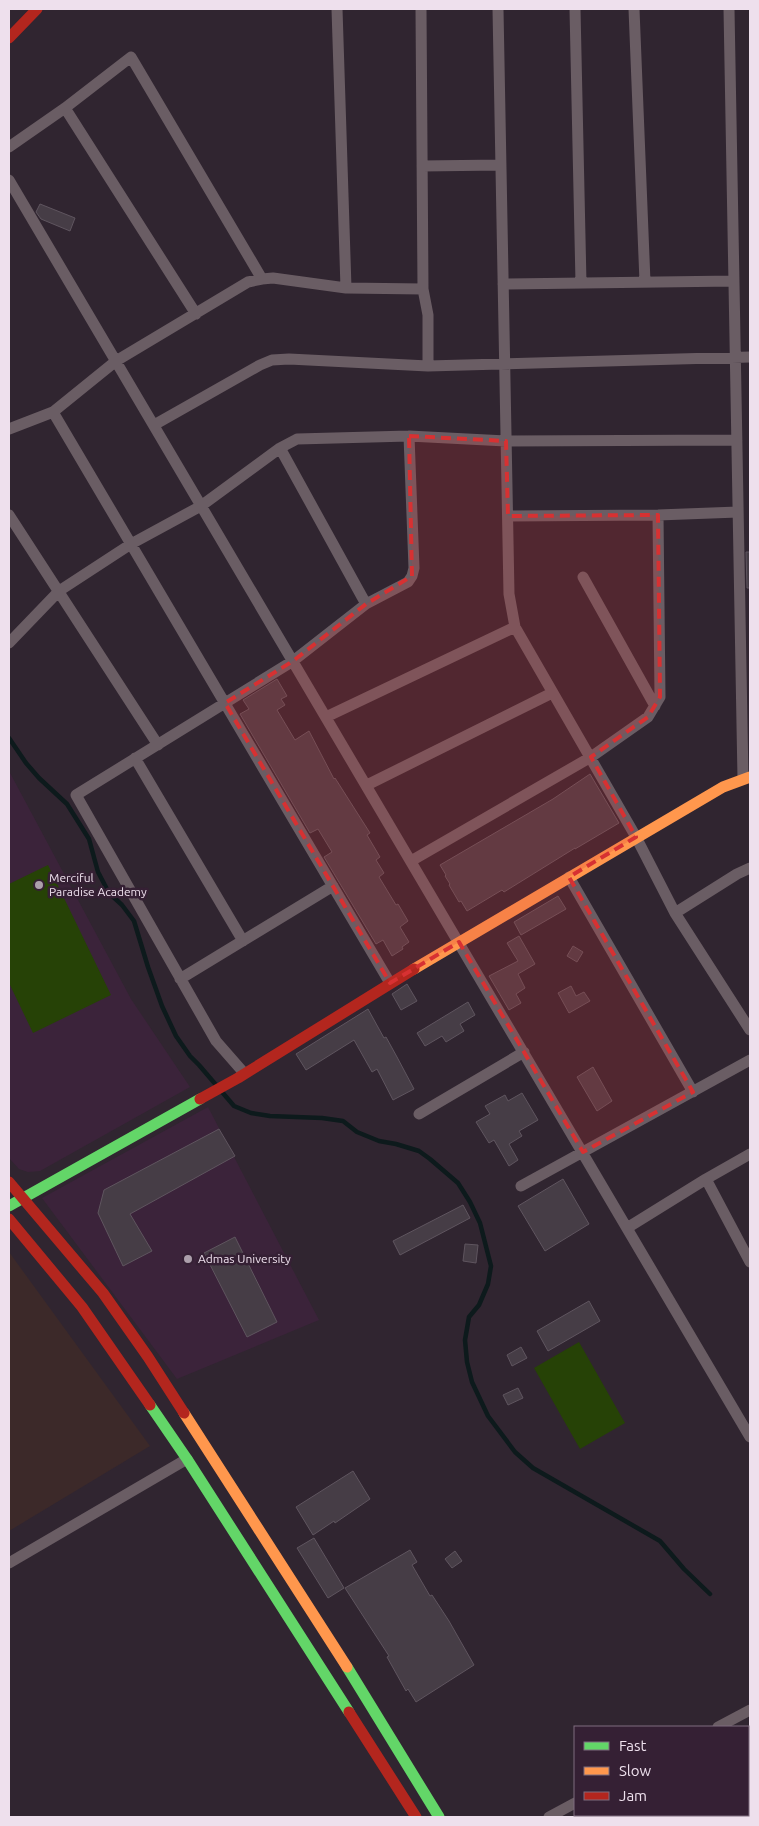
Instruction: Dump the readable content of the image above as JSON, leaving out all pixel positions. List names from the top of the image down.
{
  "places": ["Merciful Paradise Academy", "Admas University"],
  "legend": ["Fast", "Slow", "Jam"]
}
